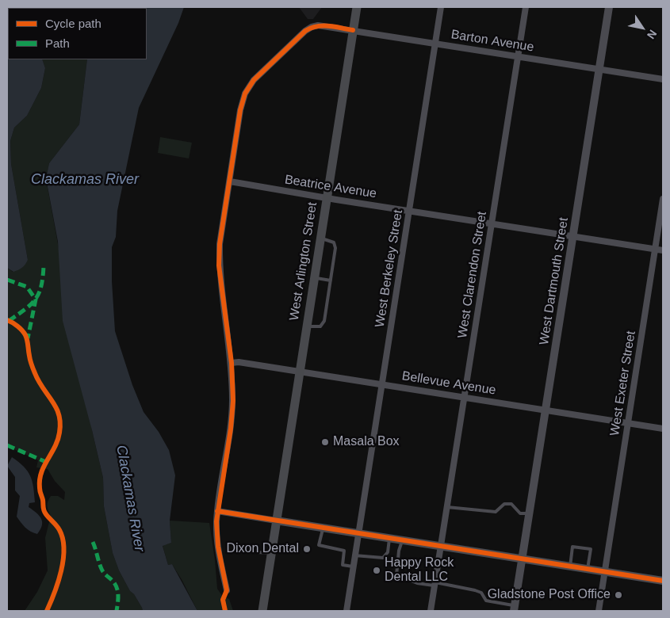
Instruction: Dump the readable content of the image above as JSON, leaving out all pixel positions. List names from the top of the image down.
{
  "streets": {
    "main road": ["West Arlington Street"],
    "street": [
      "Barton Avenue",
      "Beatrice Avenue",
      "West Berkeley Street",
      "West Clarendon Street",
      "West Dartmouth Street",
      "Bellevue Avenue",
      "West Exeter Street"
    ]
  },
  "crossings": [
    ["Barton Avenue", "Beatrice Avenue"],
    ["Barton Avenue", "West Arlington Street"],
    ["Barton Avenue", "West Berkeley Street"],
    ["Barton Avenue", "West Clarendon Street"],
    ["Barton Avenue", "West Dartmouth Street"],
    ["Beatrice Avenue", "West Arlington Street"],
    ["Beatrice Avenue", "West Berkeley Street"],
    ["Beatrice Avenue", "West Clarendon Street"],
    ["Beatrice Avenue", "West Dartmouth Street"],
    ["Beatrice Avenue", "West Exeter Street"],
    ["West Arlington Street", "Bellevue Avenue"],
    ["West Berkeley Street", "Bellevue Avenue"],
    ["West Clarendon Street", "Bellevue Avenue"],
    ["West Dartmouth Street", "Bellevue Avenue"],
    ["Bellevue Avenue", "West Exeter Street"]
  ],
  "water": ["Clackamas River"],
  "places": [
    "Masala Box",
    "Dixon Dental",
    "Happy Rock Dental LLC",
    "Gladstone Post Office"
  ],
  "legend": ["Cycle path", "Path"],
  "north": "bottom right"
}
